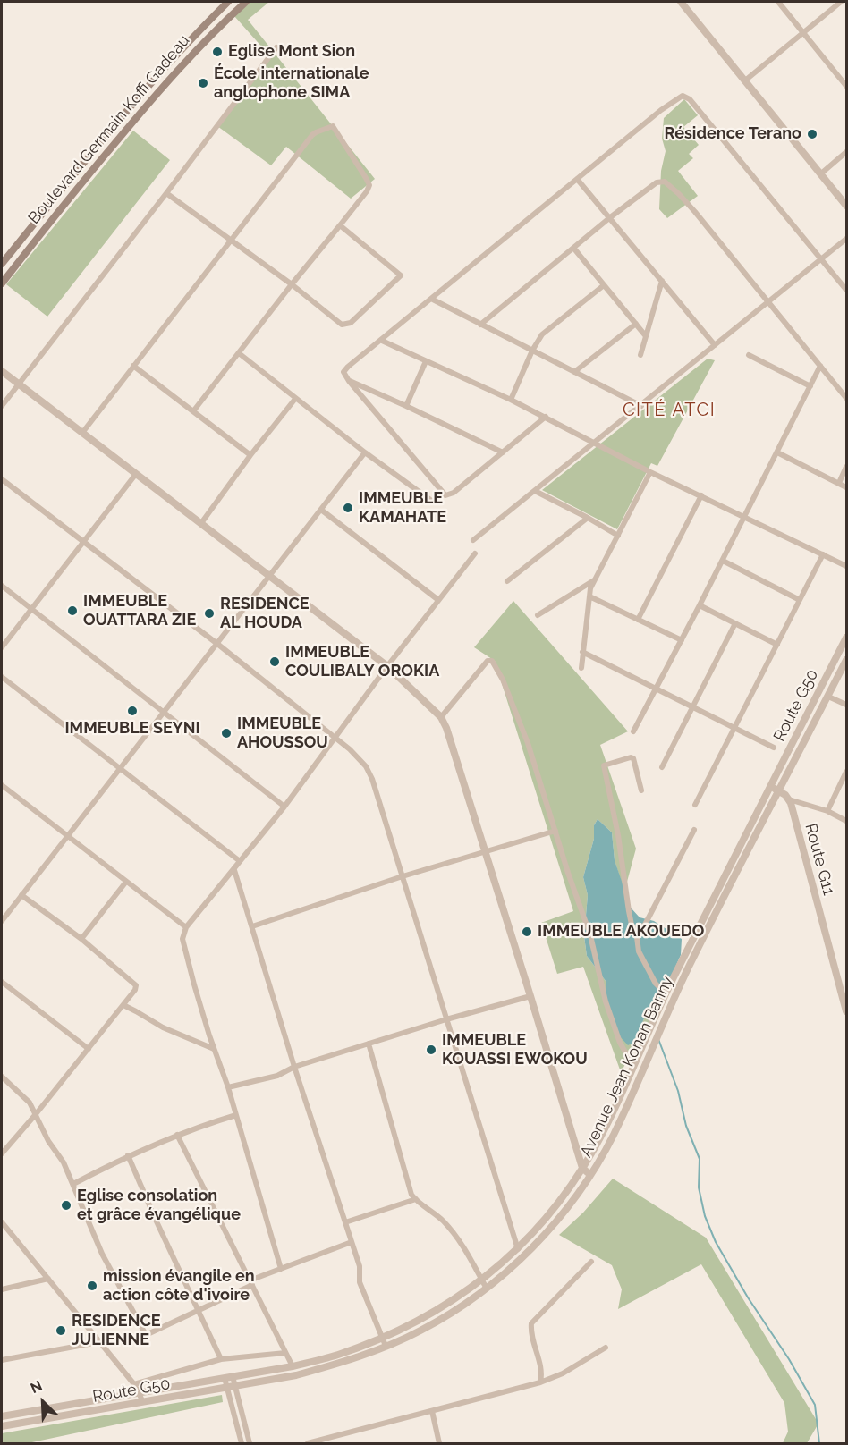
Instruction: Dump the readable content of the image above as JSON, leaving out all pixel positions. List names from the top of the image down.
{
  "streets": {
    "main road": ["Boulevard Germain Koffi Gadeau"],
    "street": ["Route G50", "Route G11", "Avenue Jean Konan Banny"]
  },
  "crossings": [
    ["Route G50", "Avenue Jean Konan Banny"]
  ],
  "districts": ["CITÉ ATCI"],
  "places": [
    "Eglise Mont Sion",
    "École internationale anglophone SIMA",
    "Résidence Terano",
    "IMMEUBLE KAMAHATE",
    "IMMEUBLE OUATTARA ZIE",
    "RESIDENCE AL HOUDA",
    "IMMEUBLE COULIBALY OROKIA",
    "IMMEUBLE SEYNI",
    "IMMEUBLE AHOUSSOU",
    "IMMEUBLE AKOUEDO",
    "IMMEUBLE KOUASSI EWOKOU",
    "Eglise consolation et grâce évangélique",
    "mission évangile en action côte d'ivoire",
    "RESIDENCE JULIENNE"
  ],
  "north": "top left"
}
